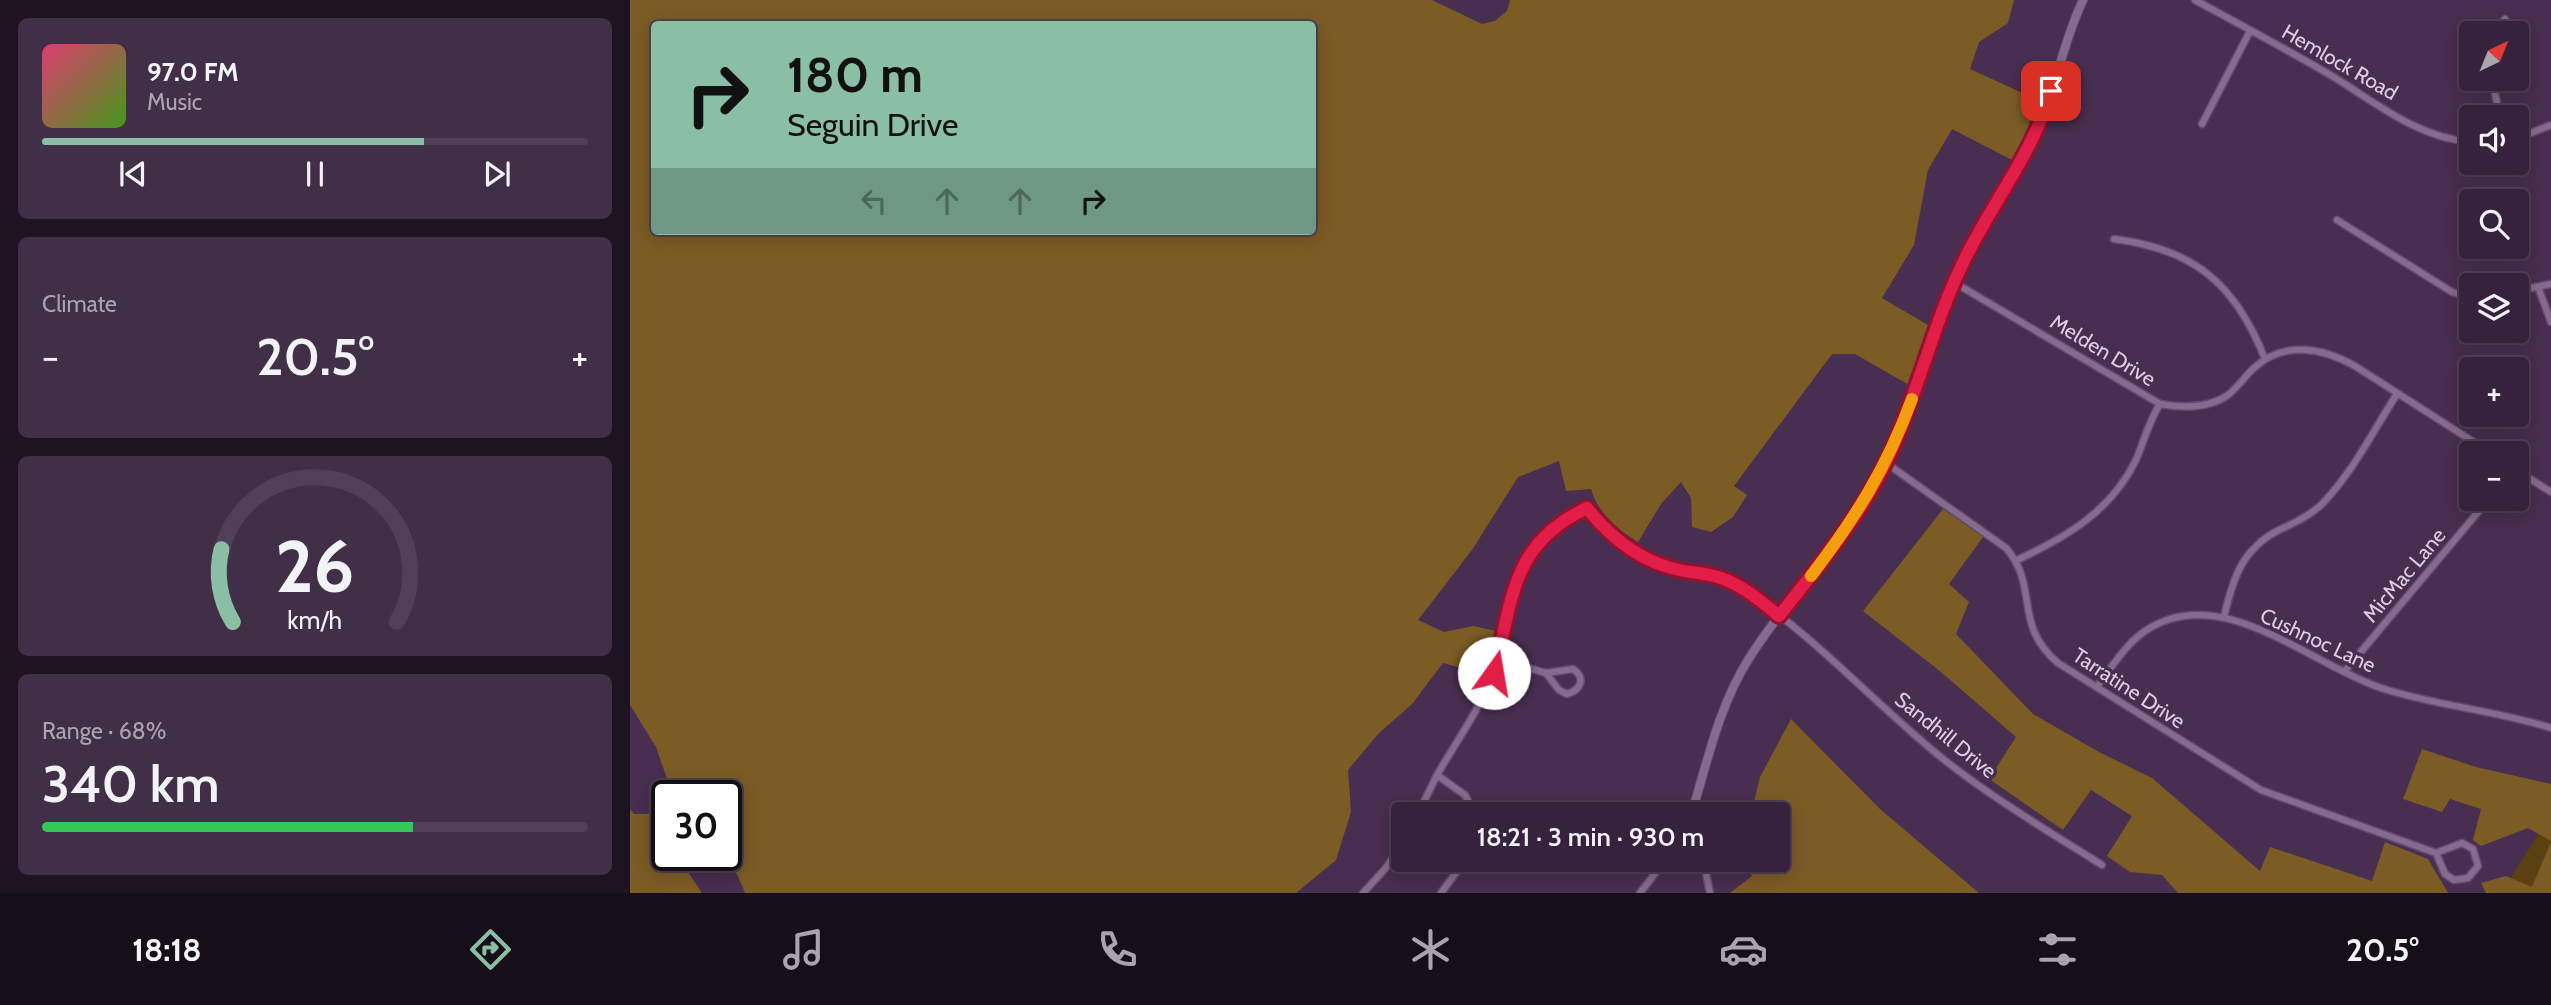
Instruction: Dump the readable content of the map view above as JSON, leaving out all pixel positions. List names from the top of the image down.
{
  "streets": {
    "street": [
      "Hemlock Road",
      "Melden Drive",
      "MicMac Lane",
      "Cushnoc Lane",
      "Tarratine Drive",
      "Sandhill Drive"
    ]
  },
  "crossings": [
    ["MicMac Lane", "Cushnoc Lane"],
    ["Cushnoc Lane", "Tarratine Drive"]
  ],
  "north": "top right",
  "page": {
    "map_buttons": ["+", "−"],
    "turn": ["180 m", "Seguin Drive"],
    "song": ["97.0 FM", "Music"],
    "tile": [
      "Climate",
      ["Range · 68%", "340 km"]
    ],
    "heat": ["−", "20.5°", "+"],
    "limit": "30",
    "trip": "18:21 · 3 min · 930 m",
    "tabs": ["18:18", "20.5°"],
    "gauge": ["26", "km/h"]
  }
}
